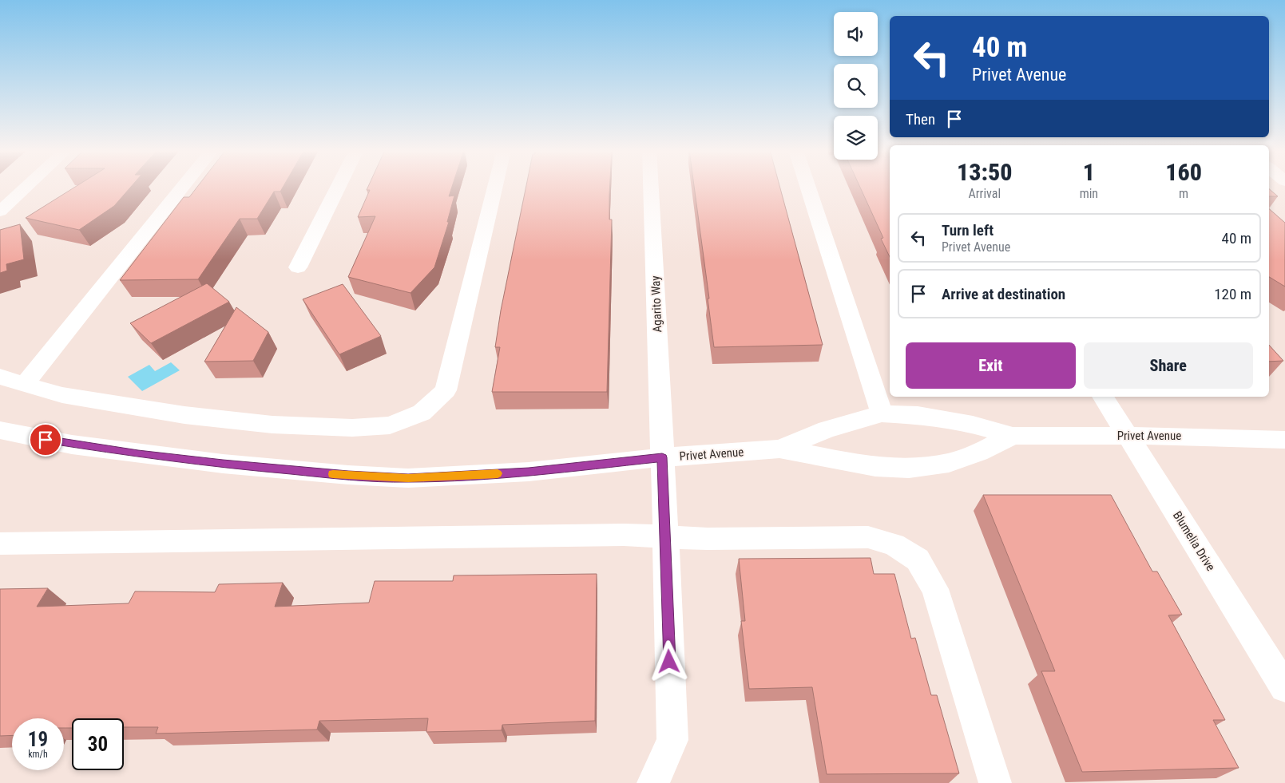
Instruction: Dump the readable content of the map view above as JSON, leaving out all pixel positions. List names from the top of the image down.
{
  "streets": {
    "street": ["Agarito Way", "Privet Avenue", "Blumelia Drive"]
  },
  "crossings": [
    ["Agarito Way", "Privet Avenue"],
    ["Privet Avenue", "Blumelia Drive"]
  ],
  "page": {
    "turn": ["40 m", "Privet Avenue"],
    "then": "Then",
    "eta": [
      "13:50",
      "Arrival",
      "1",
      "min",
      "160",
      "m"
    ],
    "list": [
      {
        "name": "Turn left",
        "note": "Privet Avenue",
        "value": "40 m"
      },
      {
        "name": "Arrive at destination",
        "value": "120 m"
      }
    ],
    "buttons": ["Exit", "Share"],
    "speed": "19 km/h",
    "limit": "30"
  }
}
